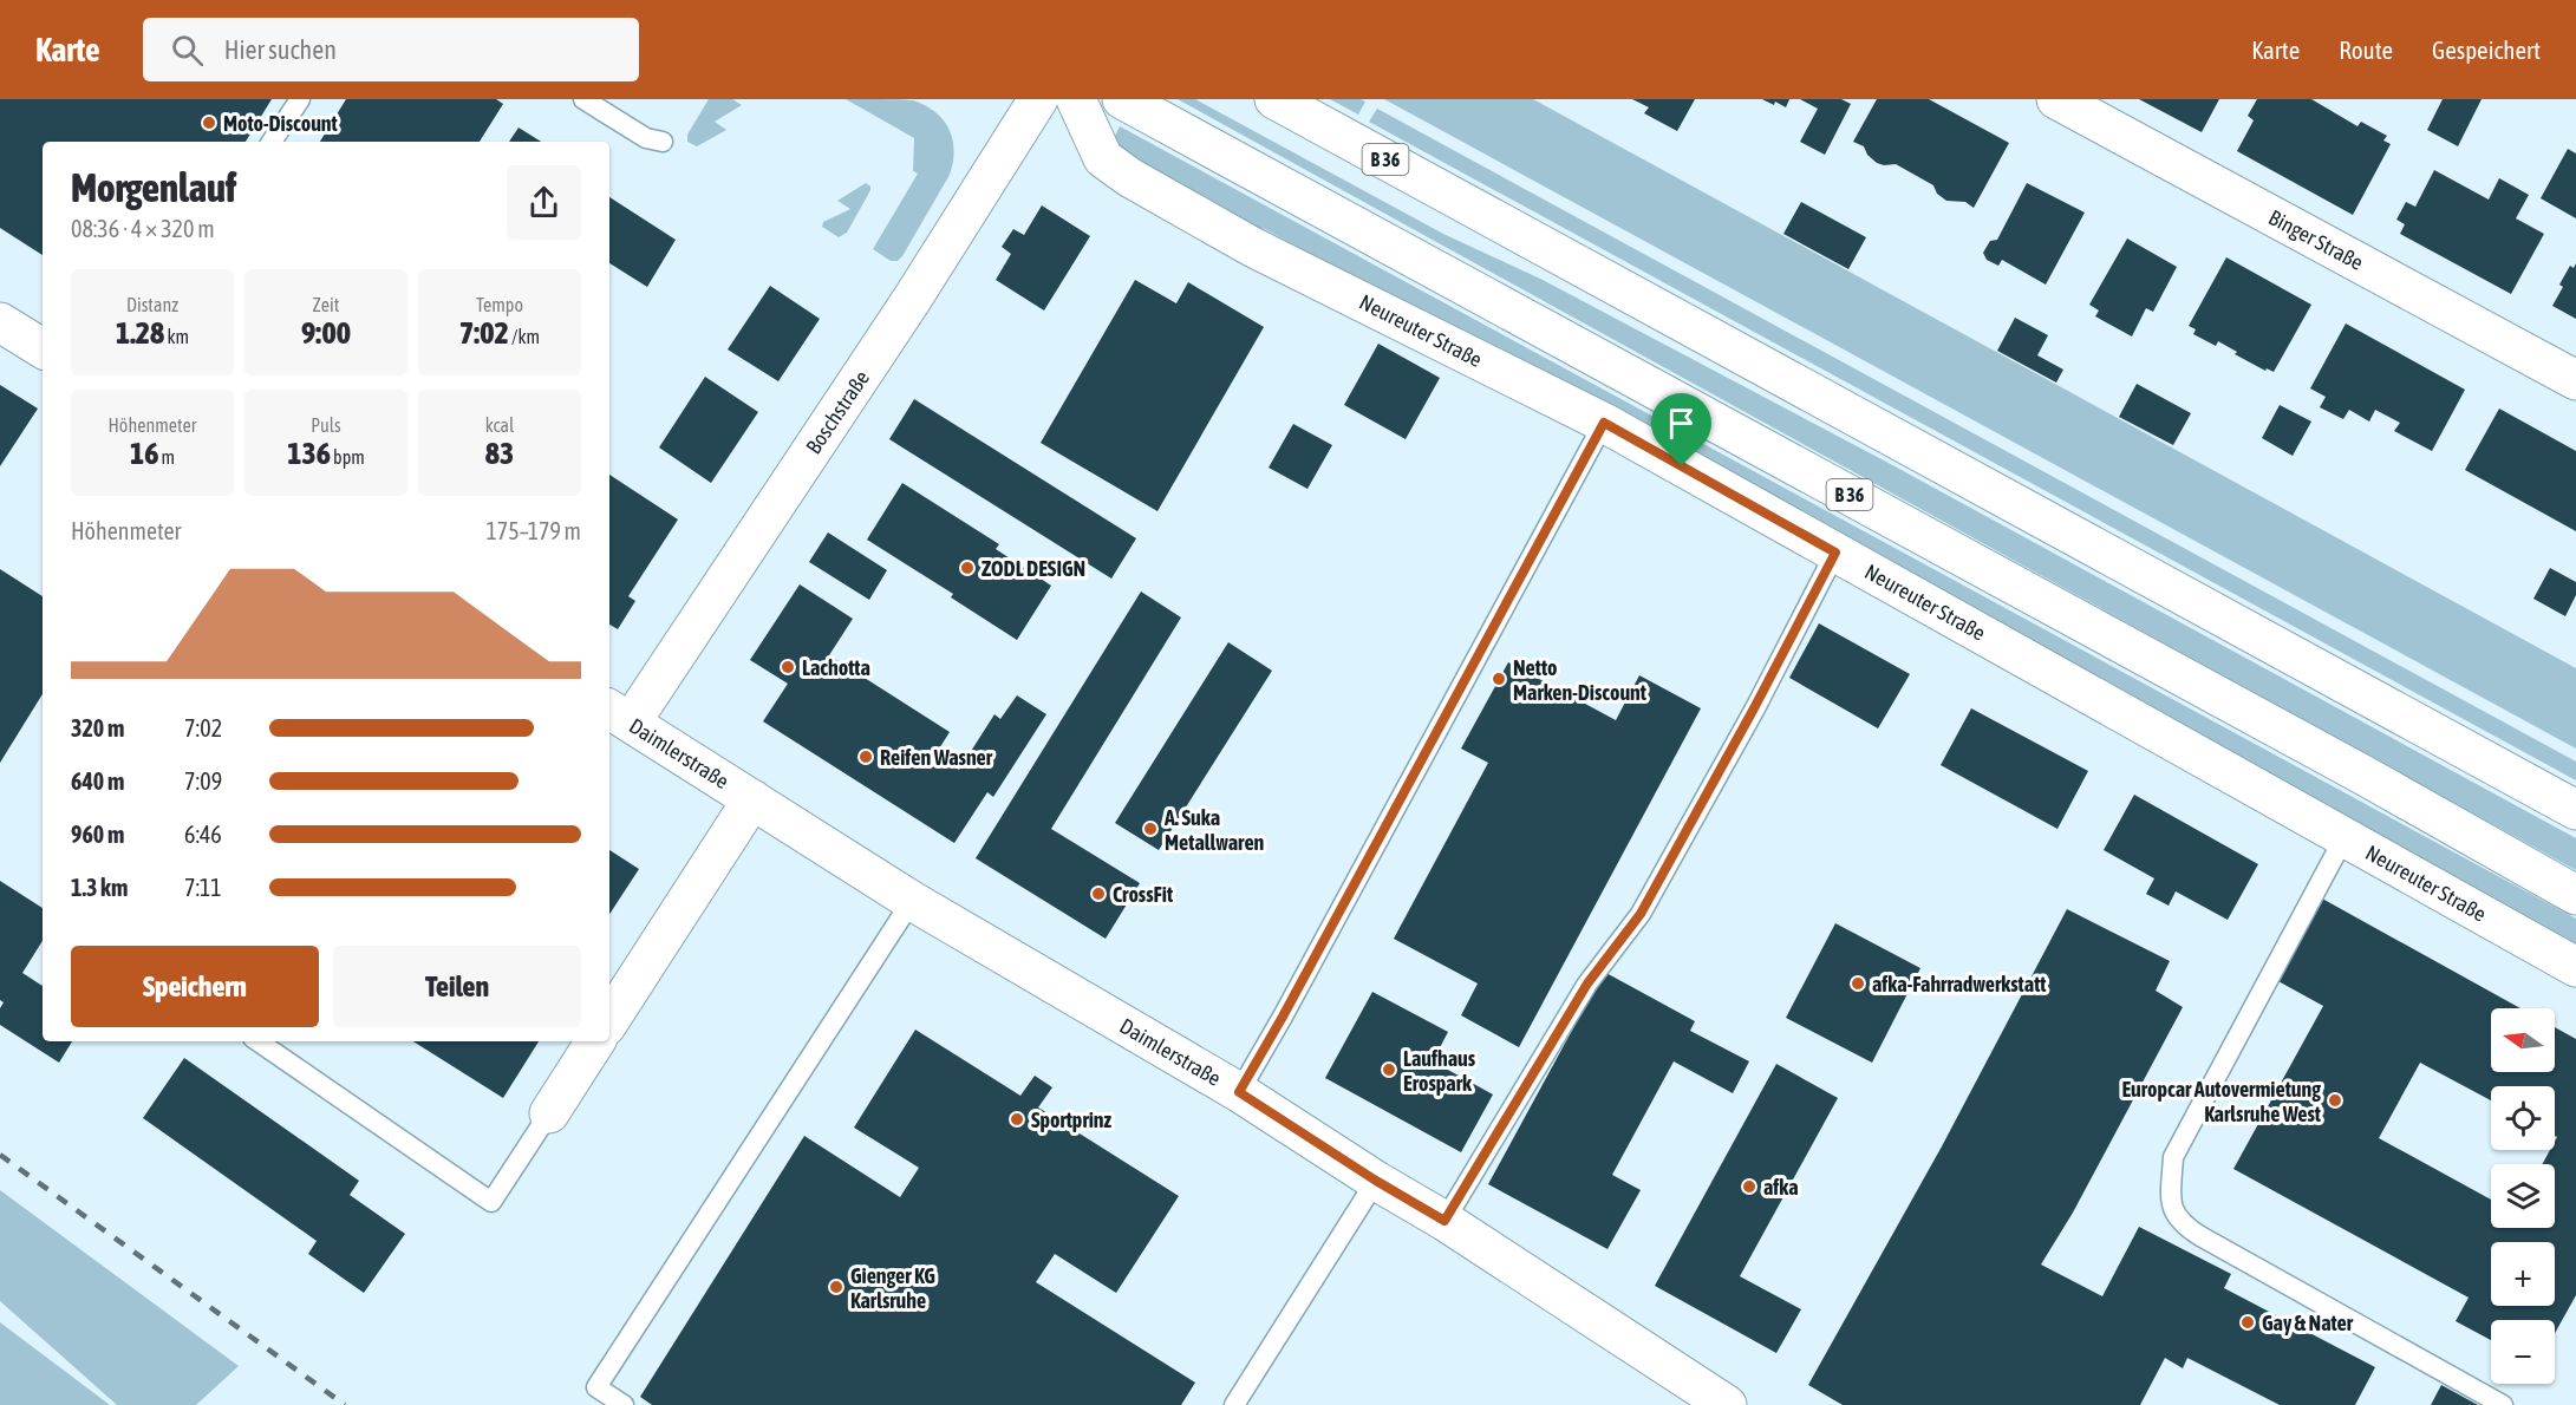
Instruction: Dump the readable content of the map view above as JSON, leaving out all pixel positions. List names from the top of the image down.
{
  "streets": {
    "street": [
      "B 36",
      "Binger Straße",
      "Neureuter Straße",
      "Boschstraße",
      "Daimlerstraße"
    ]
  },
  "crossings": [
    ["Boschstraße", "Daimlerstraße"]
  ],
  "places": [
    "Moto-Discount",
    "ZODL DESIGN",
    "Lachotta",
    "Netto Marken-Discount",
    "Reifen Wasner",
    "A. Suka Metallwaren",
    "CrossFit",
    "afka-Fahrradwerkstatt",
    "Laufhaus Erospark",
    "Europcar Autovermietung Karlsruhe West",
    "Sportprinz",
    "afka",
    "Gienger KG Karlsruhe",
    "Gay & Nater"
  ],
  "north": "left",
  "page": {
    "header": "Karte",
    "search": "Hier suchen",
    "nav": ["Karte", "Route", "Gespeichert"],
    "heading": ["Morgenlauf", "08:36 · 4 × 320 m"],
    "stats": [
      ["Distanz", "1.28 km"],
      ["Zeit", "9:00"],
      ["Tempo", "7:02 /km"],
      ["Höhenmeter", "16 m"],
      ["Puls", "136 bpm"],
      ["kcal", "83"]
    ],
    "chart": ["Höhenmeter", "175–179 m"],
    "list": [
      {
        "name": "320 m",
        "note": "7:02"
      },
      {
        "name": "640 m",
        "note": "7:09"
      },
      {
        "name": "960 m",
        "note": "6:46"
      },
      {
        "name": "1.3 km",
        "note": "7:11"
      }
    ],
    "buttons": ["Speichern", "Teilen"],
    "map_buttons": ["+", "−"]
  }
}
